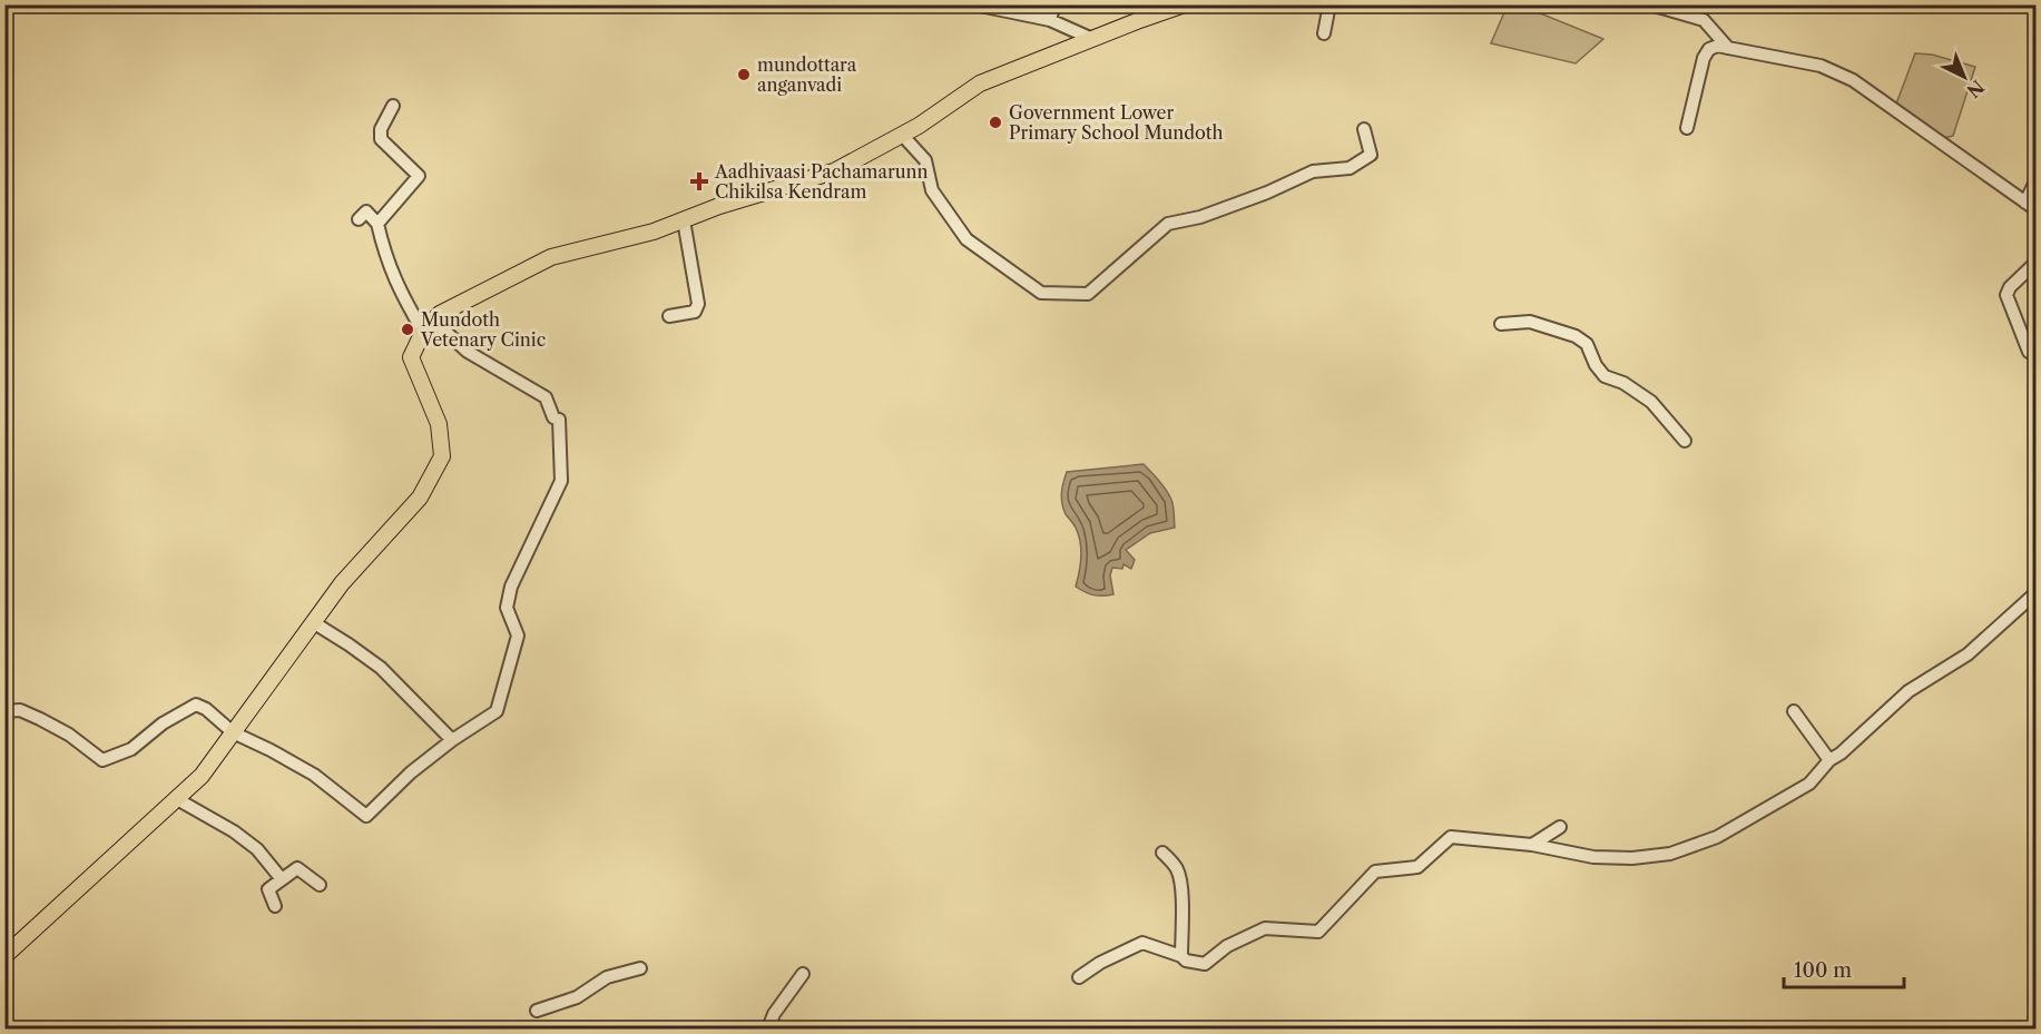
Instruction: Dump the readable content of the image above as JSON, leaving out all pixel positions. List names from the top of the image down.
{
  "places": {
    "other": ["mundottara anganvadi", "Government Lower Primary School Mundoth", "Mundoth Vetenary Cinic"],
    "health": ["Aadhivaasi Pachamarunn Chikilsa Kendram"]
  },
  "scale_bar": "100 m",
  "north": "bottom right"
}
